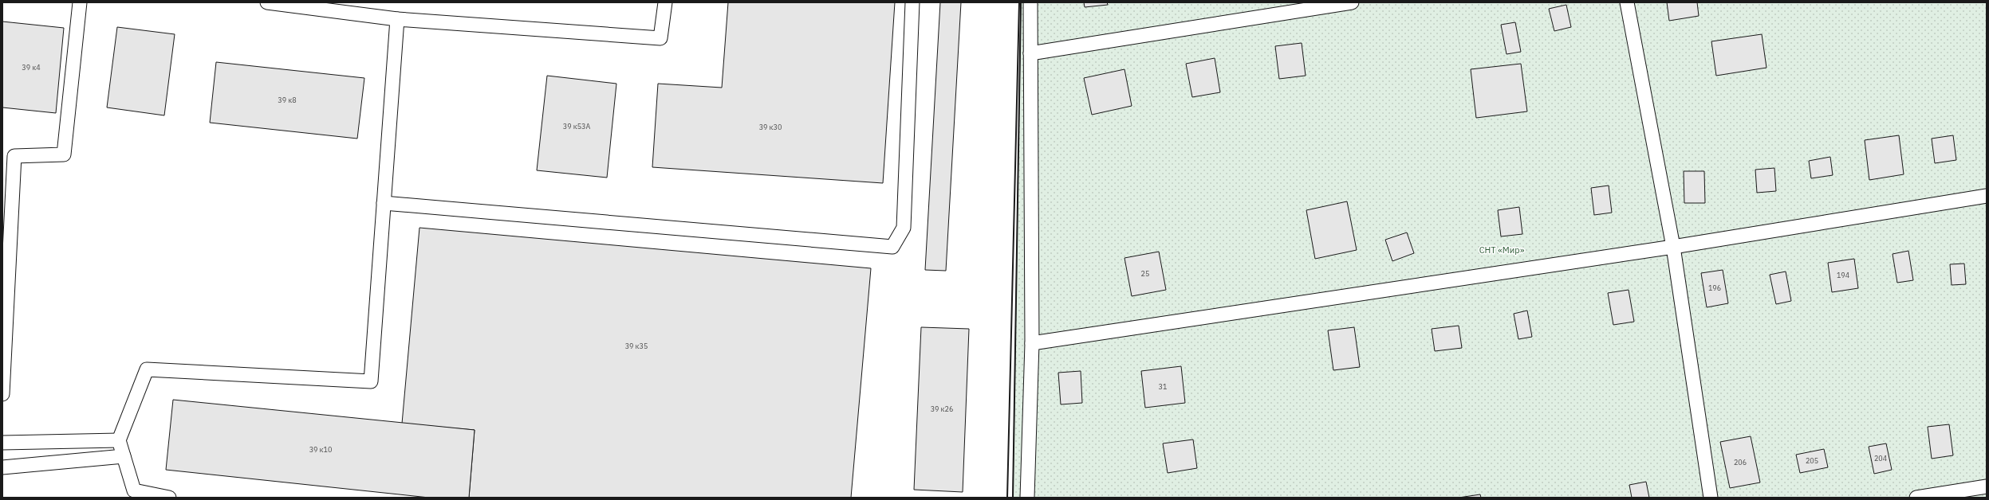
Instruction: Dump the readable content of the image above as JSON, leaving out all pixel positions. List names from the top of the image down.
{
  "parks": ["СНТ «Мир»"],
  "house_numbers": [
    "39 к4",
    "39 к8",
    "39 к53А",
    "39 к30",
    "25",
    "194",
    "196",
    "39 к35",
    "31",
    "39 к26",
    "39 к10",
    "204",
    "205",
    "206"
  ]
}
